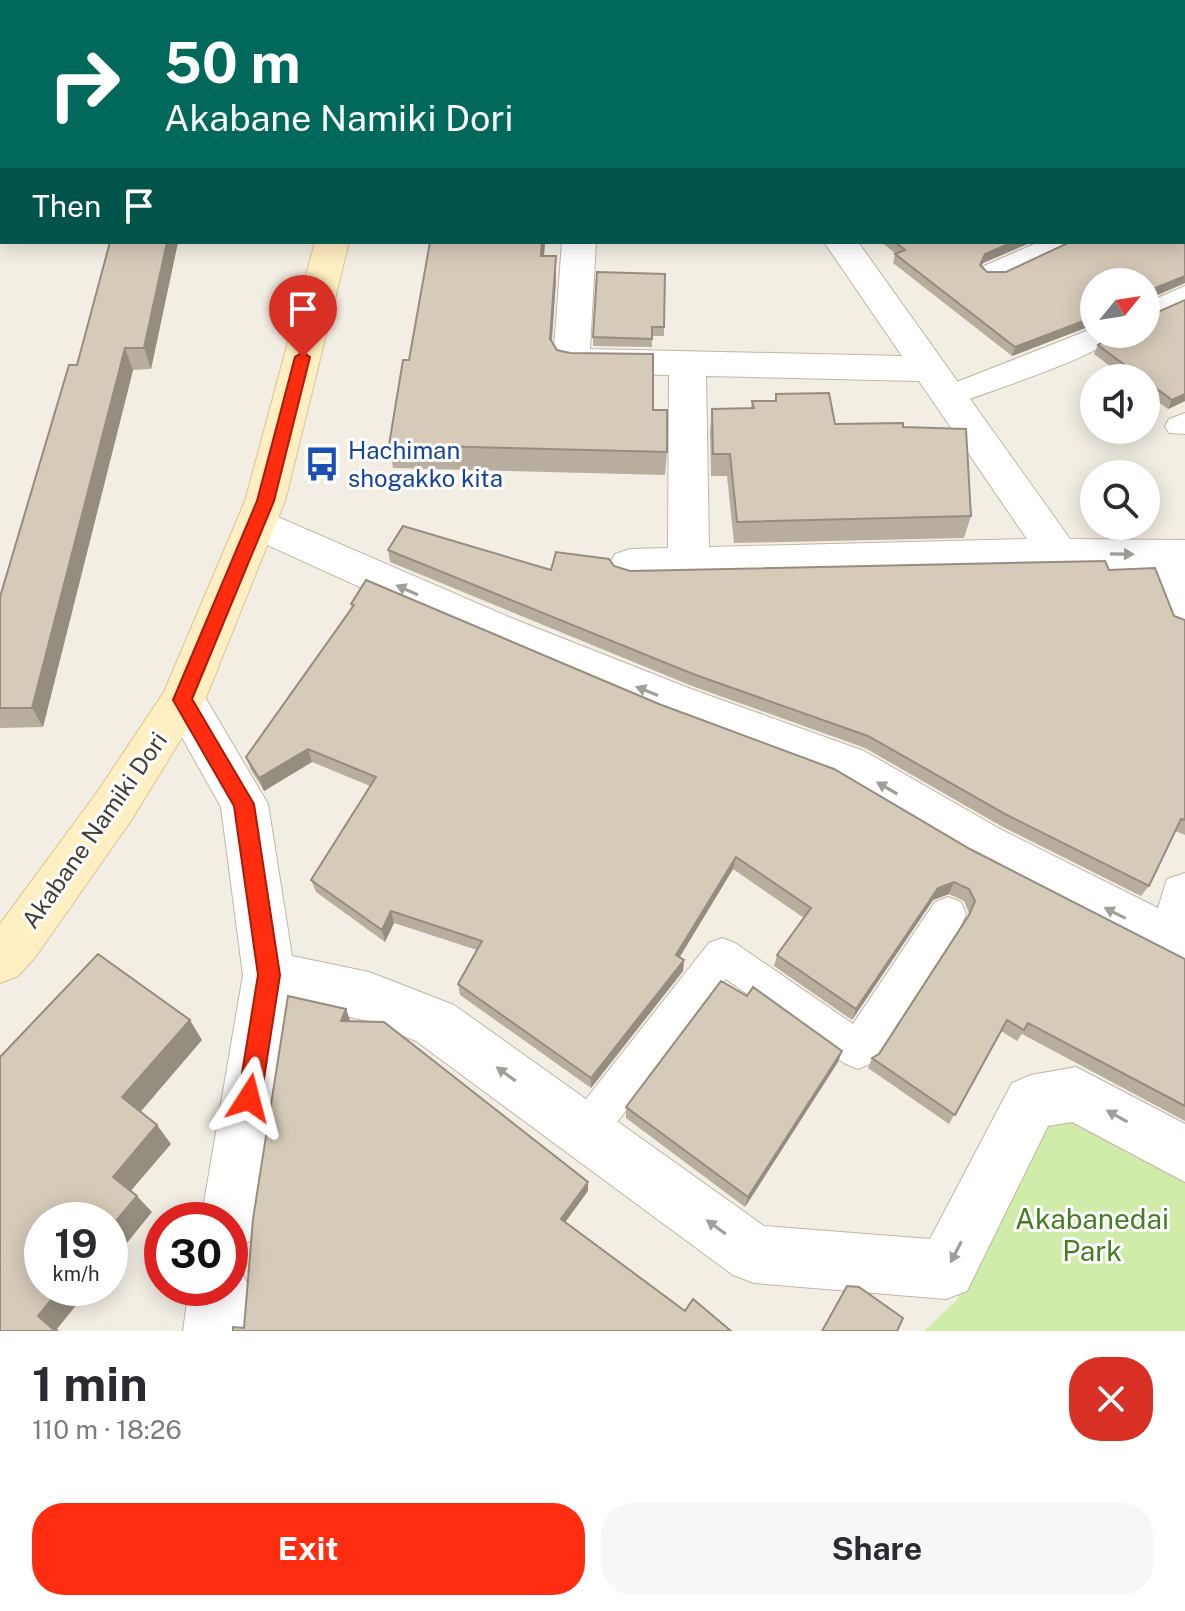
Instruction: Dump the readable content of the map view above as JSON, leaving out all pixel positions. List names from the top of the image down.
{
  "streets": {
    "street": ["Akabane Namiki Dori"]
  },
  "parks": ["Akabanedai Park"],
  "places": {
    "bus stop": ["Hachiman shogakko kita"]
  },
  "north": "top right",
  "page": {
    "turn": ["50 m", "Akabane Namiki Dori"],
    "then": "Then",
    "speed": "19 km/h",
    "limit": "30",
    "heading": ["1 min", "110 m · 18:26"],
    "buttons": ["Exit", "Share"]
  }
}
